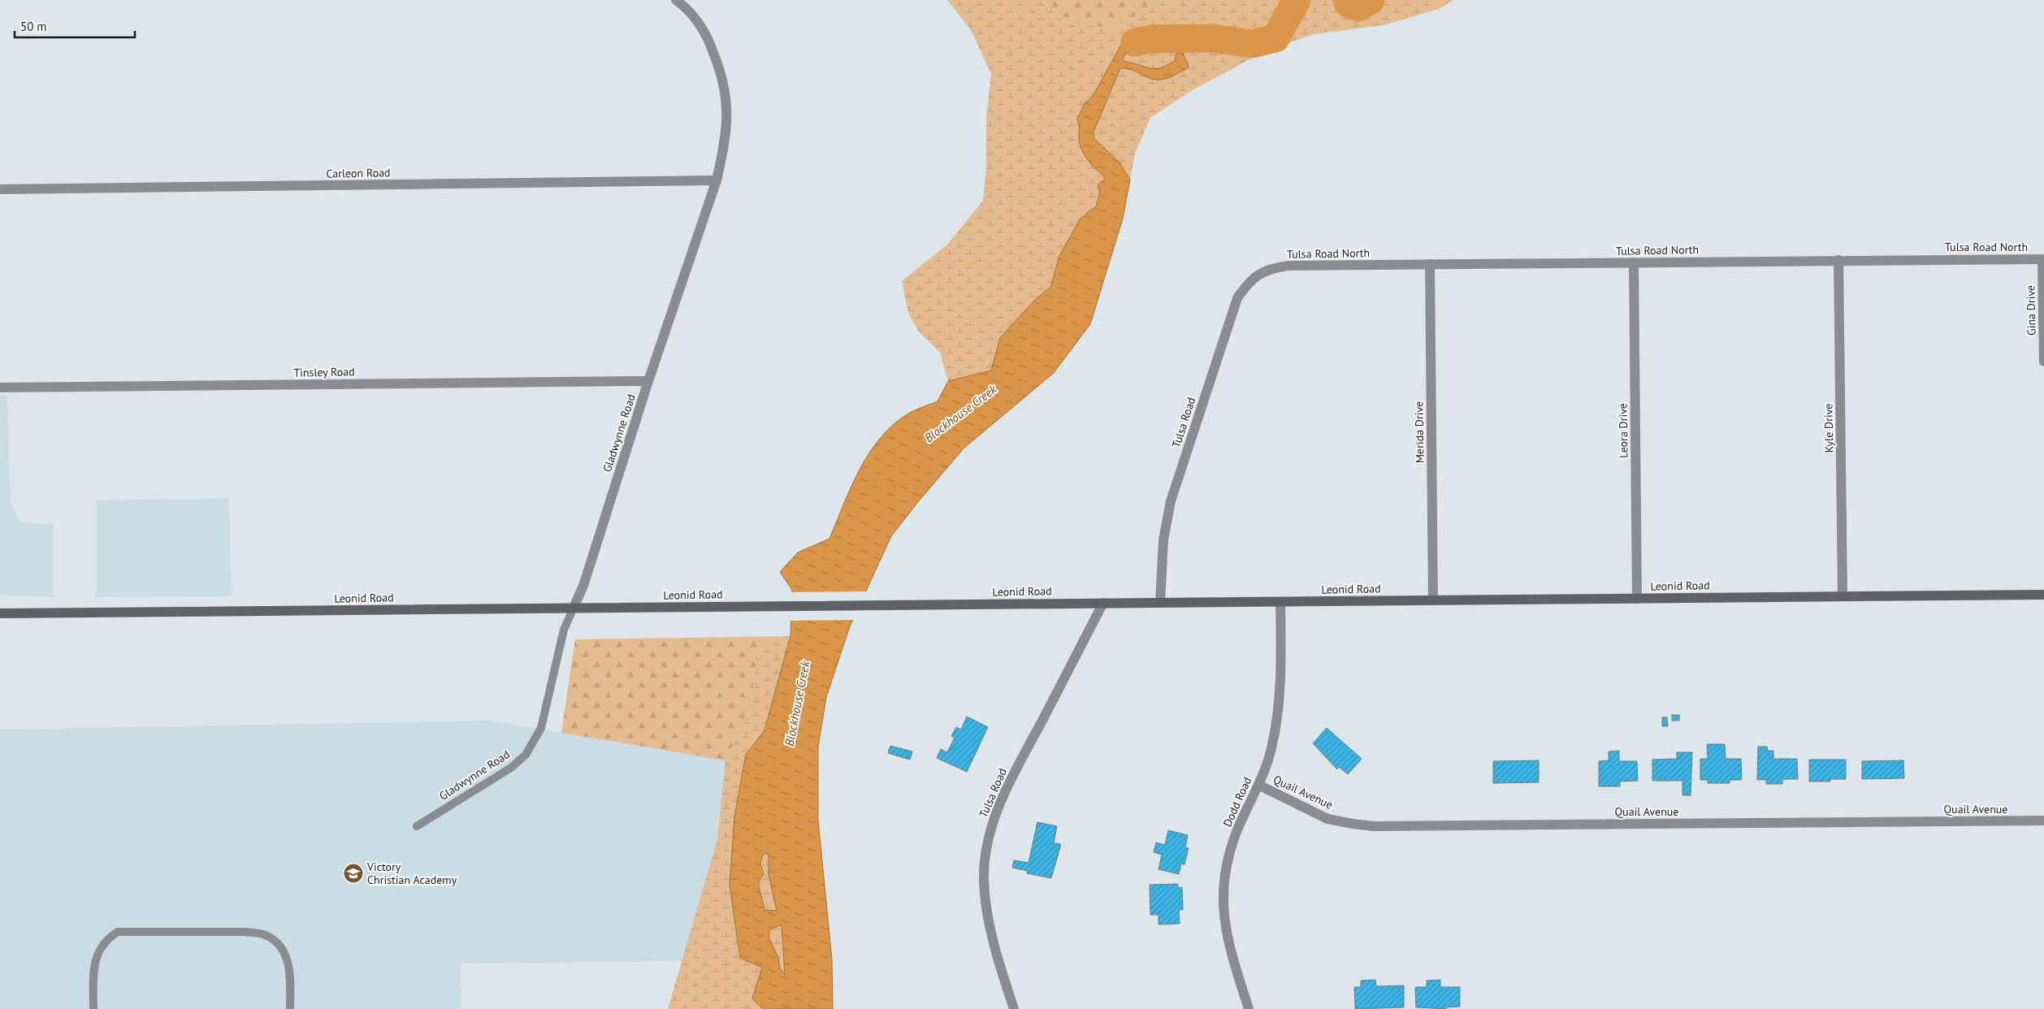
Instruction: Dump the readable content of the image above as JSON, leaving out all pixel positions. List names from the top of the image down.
{
  "streets": {
    "street": [
      "Carleon Road",
      "Tulsa Road North",
      "Gina Drive",
      "Tinsley Road",
      "Tulsa Road",
      "Kyle Drive",
      "Leora Drive",
      "Merida Drive",
      "Gladwynne Road",
      "Leonid Road",
      "Quail Avenue",
      "Dodd Road"
    ]
  },
  "crossings": [
    ["Carleon Road", "Gladwynne Road"],
    ["Tulsa Road North", "Gina Drive"],
    ["Tulsa Road North", "Tulsa Road"],
    ["Tulsa Road North", "Kyle Drive"],
    ["Tulsa Road North", "Leora Drive"],
    ["Tulsa Road North", "Merida Drive"],
    ["Tinsley Road", "Gladwynne Road"],
    ["Tulsa Road", "Leonid Road"],
    ["Kyle Drive", "Leonid Road"],
    ["Leora Drive", "Leonid Road"],
    ["Merida Drive", "Leonid Road"],
    ["Gladwynne Road", "Leonid Road"],
    ["Leonid Road", "Dodd Road"],
    ["Quail Avenue", "Dodd Road"]
  ],
  "water": ["Blockhouse Creek"],
  "places": {
    "school or university": ["Victory Christian Academy"]
  },
  "scale_bar": "50 m"
}
